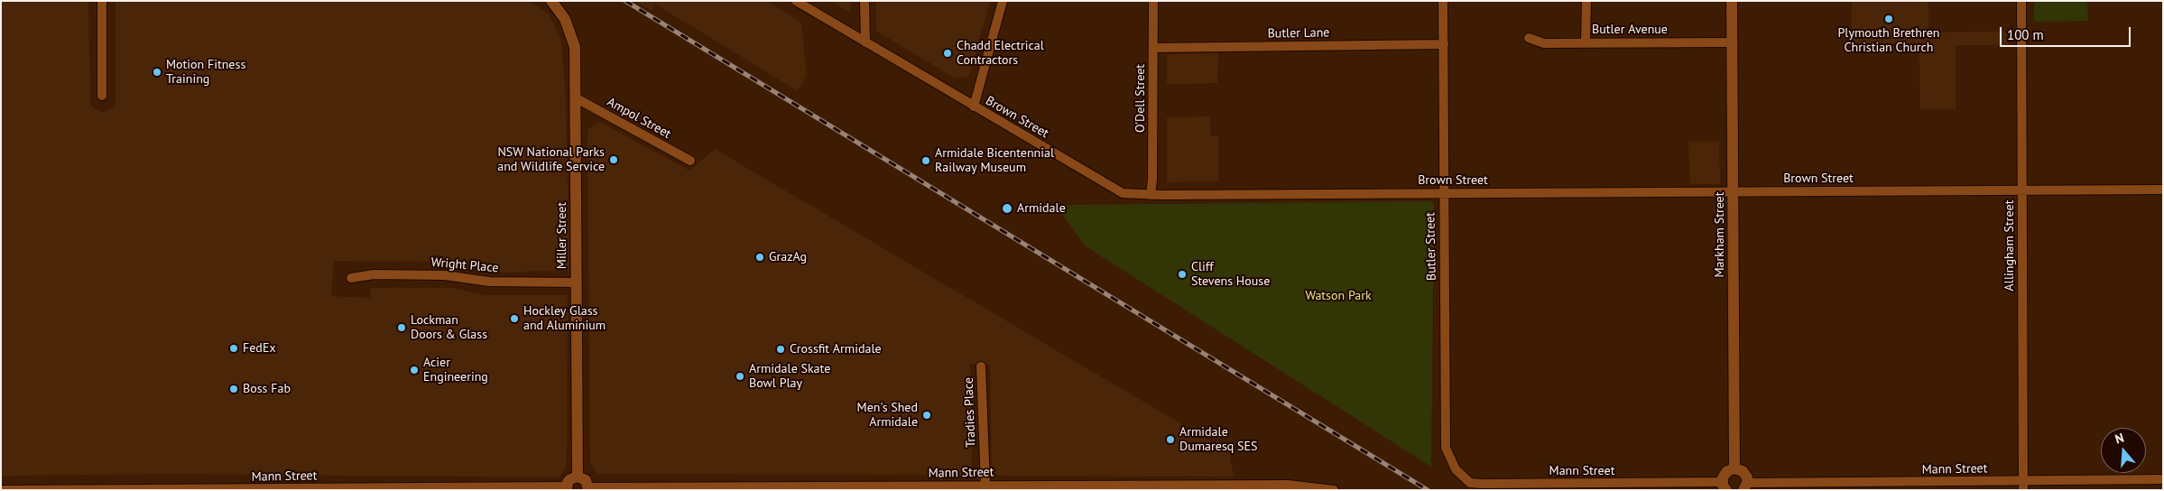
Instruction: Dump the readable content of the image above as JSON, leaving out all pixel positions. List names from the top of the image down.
{
  "streets": {
    "street": [
      "Butler Avenue",
      "Butler Lane",
      "O'Dell Street",
      "Brown Street",
      "Ampol Street",
      "Markham Street",
      "Miller Street",
      "Allingham Street",
      "Butler Street",
      "Wright Place",
      "Tradies Place",
      "Mann Street"
    ]
  },
  "crossings": [
    ["Butler Avenue", "Markham Street"],
    ["Butler Lane", "O'Dell Street"],
    ["Butler Lane", "Butler Street"],
    ["O'Dell Street", "Brown Street"],
    ["Brown Street", "Markham Street"],
    ["Brown Street", "Allingham Street"],
    ["Brown Street", "Butler Street"],
    ["Ampol Street", "Miller Street"],
    ["Miller Street", "Wright Place"],
    ["Allingham Street", "Mann Street"],
    ["Butler Street", "Mann Street"],
    ["Tradies Place", "Mann Street"]
  ],
  "parks": ["Watson Park"],
  "places": [
    "Plymouth Brethren Christian Church",
    "Chadd Electrical Contractors",
    "Motion Fitness Training",
    "NSW National Parks and Wildlife Service",
    "Armidale Bicentennial Railway Museum",
    "Armidale",
    "GrazAg",
    "Cliff Stevens House",
    "Hockley Glass and Aluminium",
    "Lockman Doors & Glass",
    "FedEx",
    "Crossfit Armidale",
    "Acier Engineering",
    "Armidale Skate Bowl Play",
    "Boss Fab",
    "Men's Shed Armidale",
    "Armidale Dumaresq SES"
  ],
  "scale_bar": "100 m",
  "north": "top"
}
